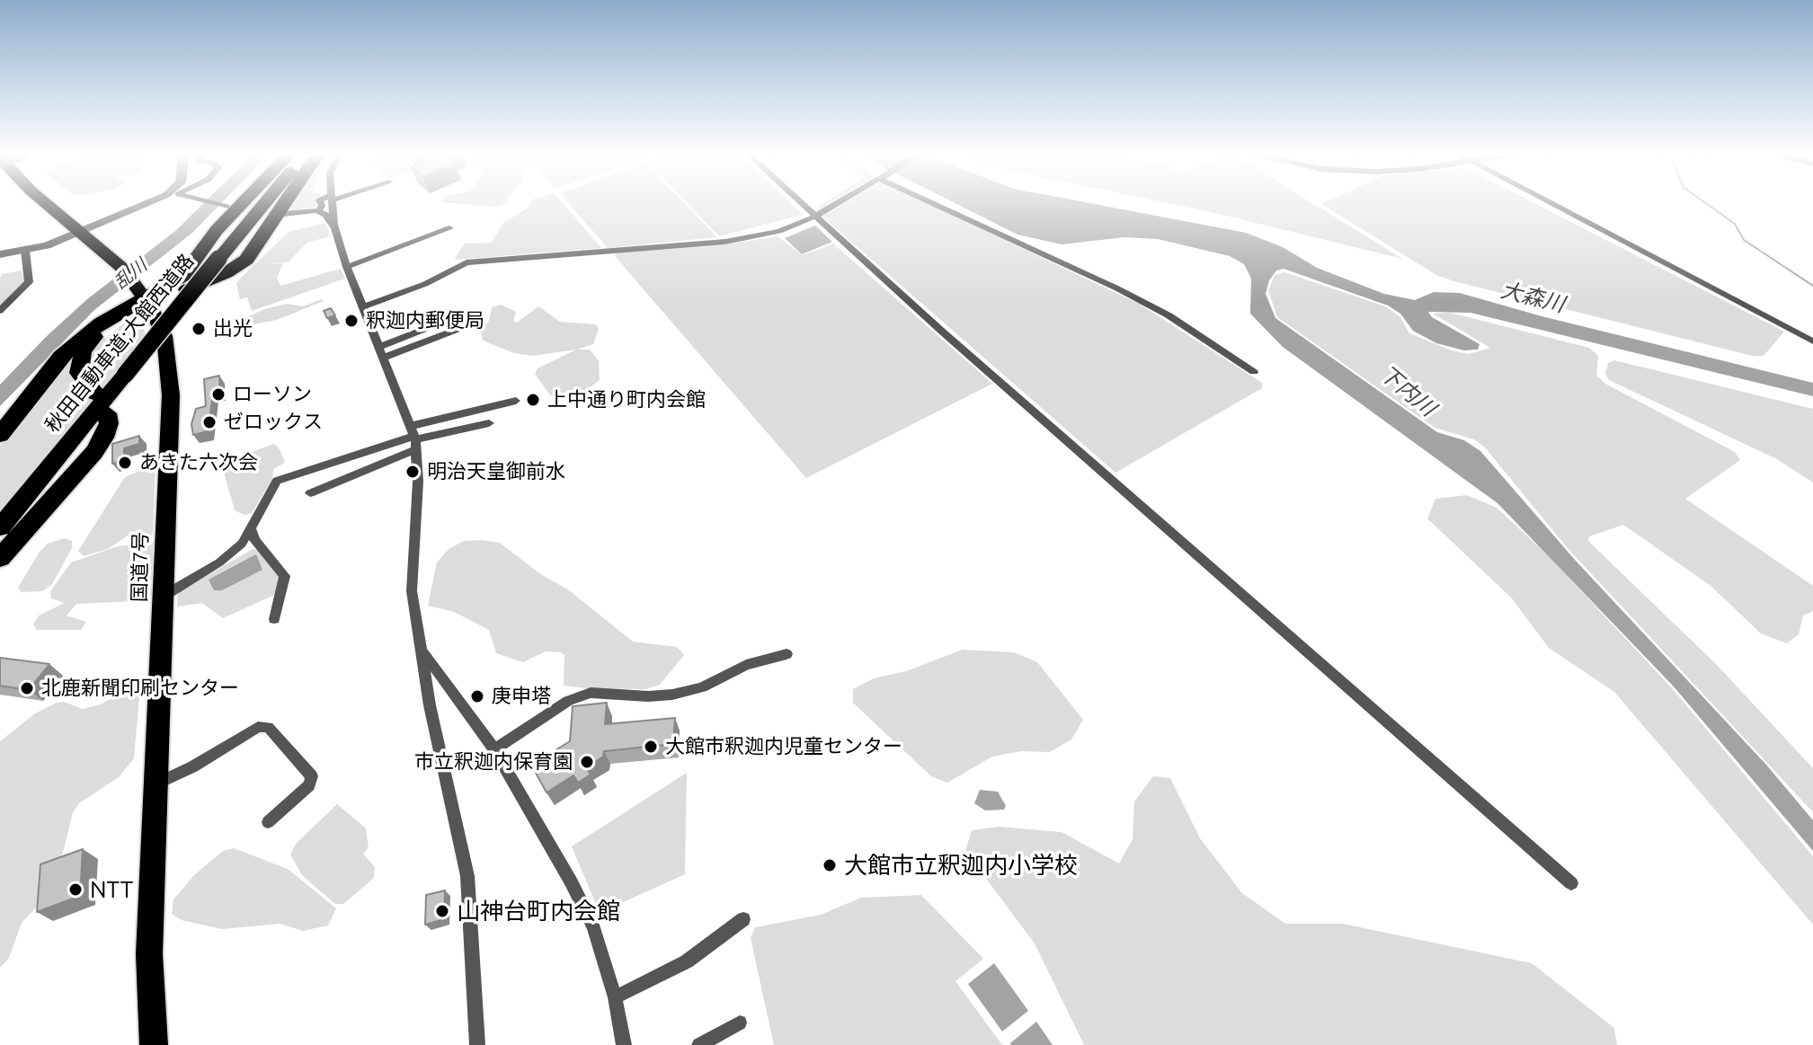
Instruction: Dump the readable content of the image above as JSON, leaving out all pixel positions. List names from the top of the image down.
{
  "streets": {
    "highway": ["秋田自動車道;大館西道路", "国道7号"]
  },
  "water": ["乱川", "大森川", "下内川"],
  "places": [
    "釈迦内郵便局",
    "出光",
    "ローソン",
    "上中通り町内会館",
    "ゼロックス",
    "あきた六次会",
    "明治天皇御前水",
    "北鹿新聞印刷センター",
    "庚申塔",
    "大館市釈迦内児童センター",
    "市立釈迦内保育園",
    "大館市立釈迦内小学校",
    "NTT",
    "山神台町内会館"
  ]
}
